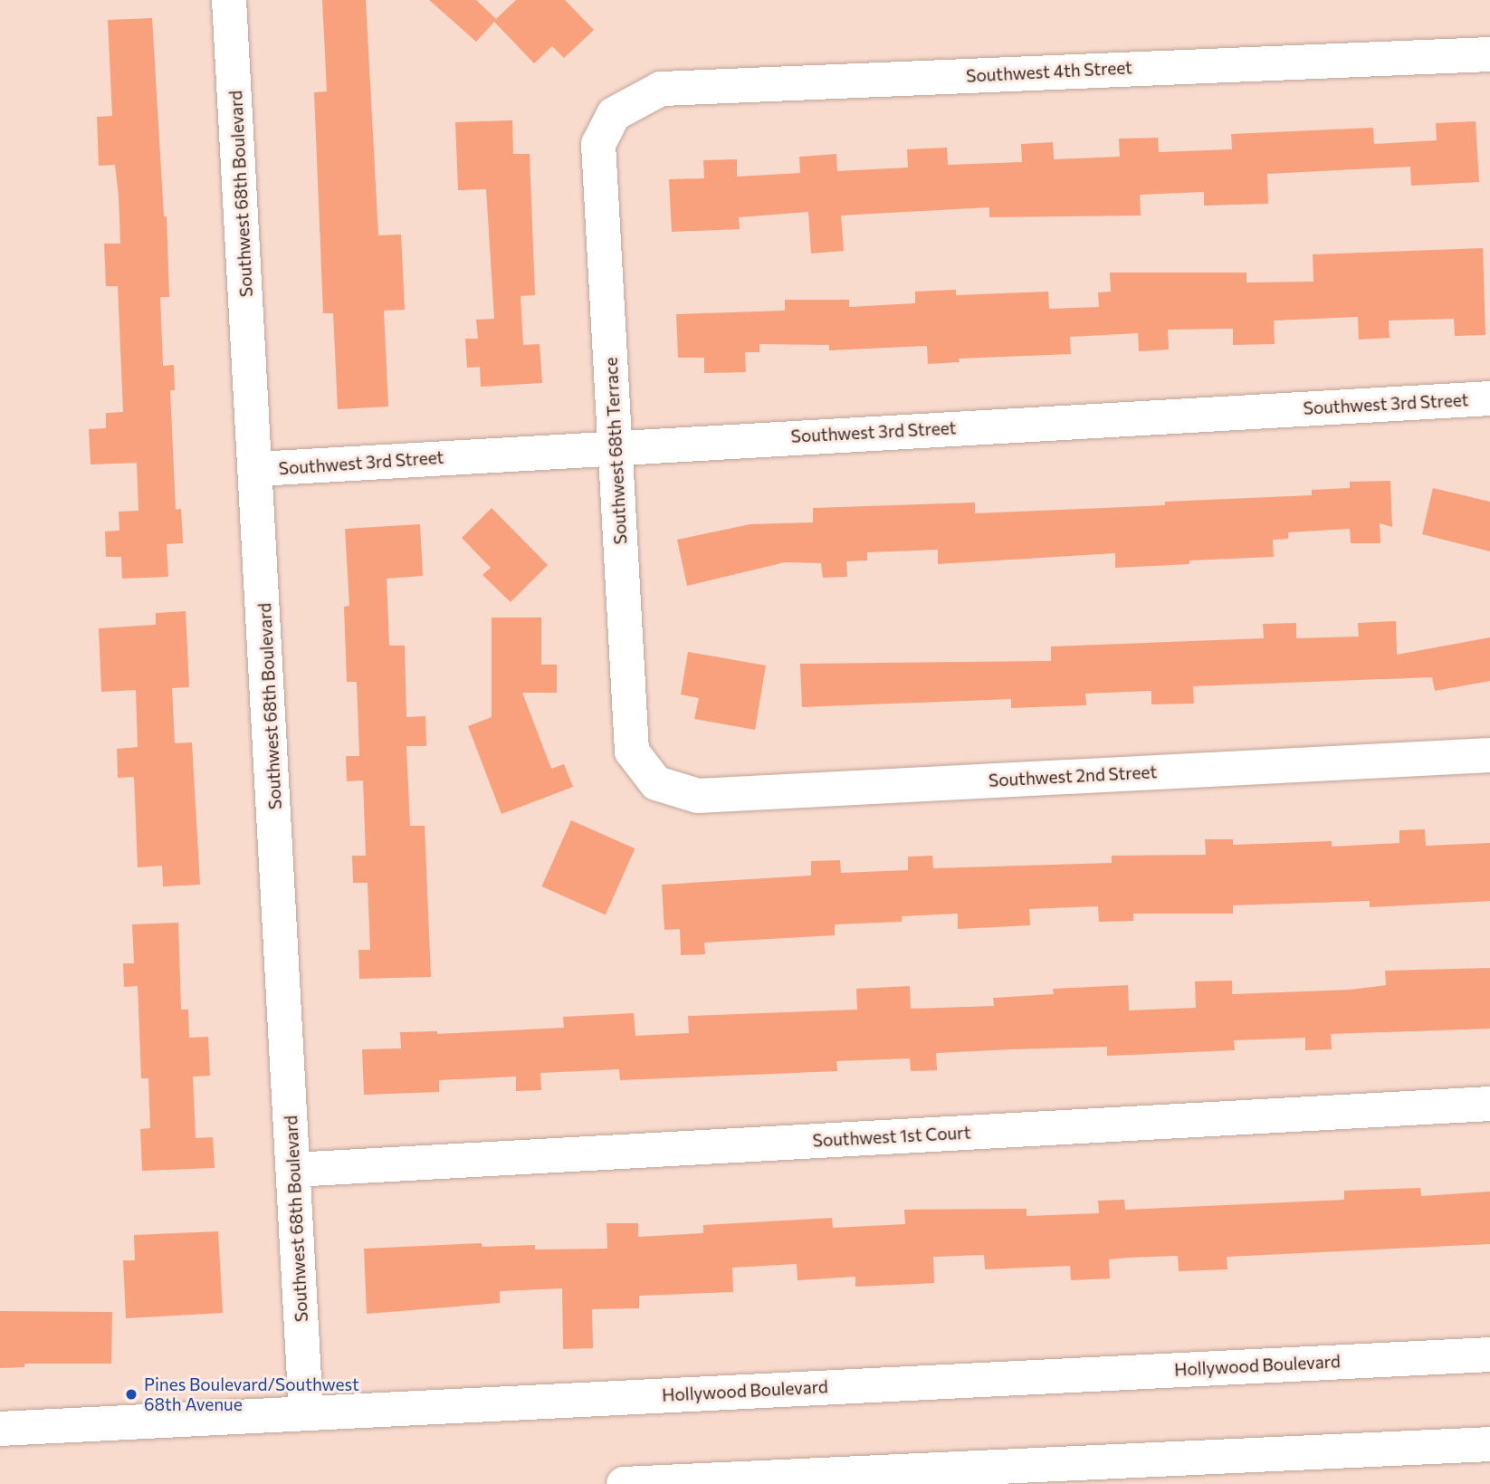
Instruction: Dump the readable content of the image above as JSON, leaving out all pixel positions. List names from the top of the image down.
{
  "streets": {
    "main road": [
      "Southwest 4th Street",
      "Southwest 68th Boulevard",
      "Southwest 3rd Street",
      "Southwest 68th Terrace",
      "Southwest 2nd Street",
      "Southwest 1st Court",
      "Hollywood Boulevard"
    ]
  },
  "crossings": [
    ["Southwest 4th Street", "Southwest 68th Terrace"],
    ["Southwest 68th Boulevard", "Southwest 3rd Street"],
    ["Southwest 68th Boulevard", "Southwest 1st Court"],
    ["Southwest 68th Boulevard", "Hollywood Boulevard"],
    ["Southwest 3rd Street", "Southwest 68th Terrace"],
    ["Southwest 68th Terrace", "Southwest 2nd Street"]
  ],
  "places": ["Pines Boulevard/Southwest 68th Avenue"]
}
